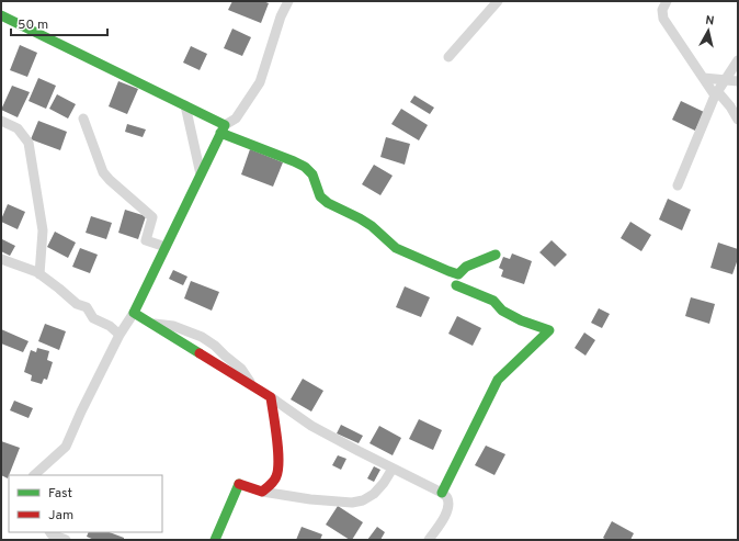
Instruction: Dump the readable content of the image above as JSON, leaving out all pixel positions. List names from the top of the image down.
{
  "legend": ["Fast", "Jam"],
  "scale_bar": "50 m",
  "north": "top"
}
